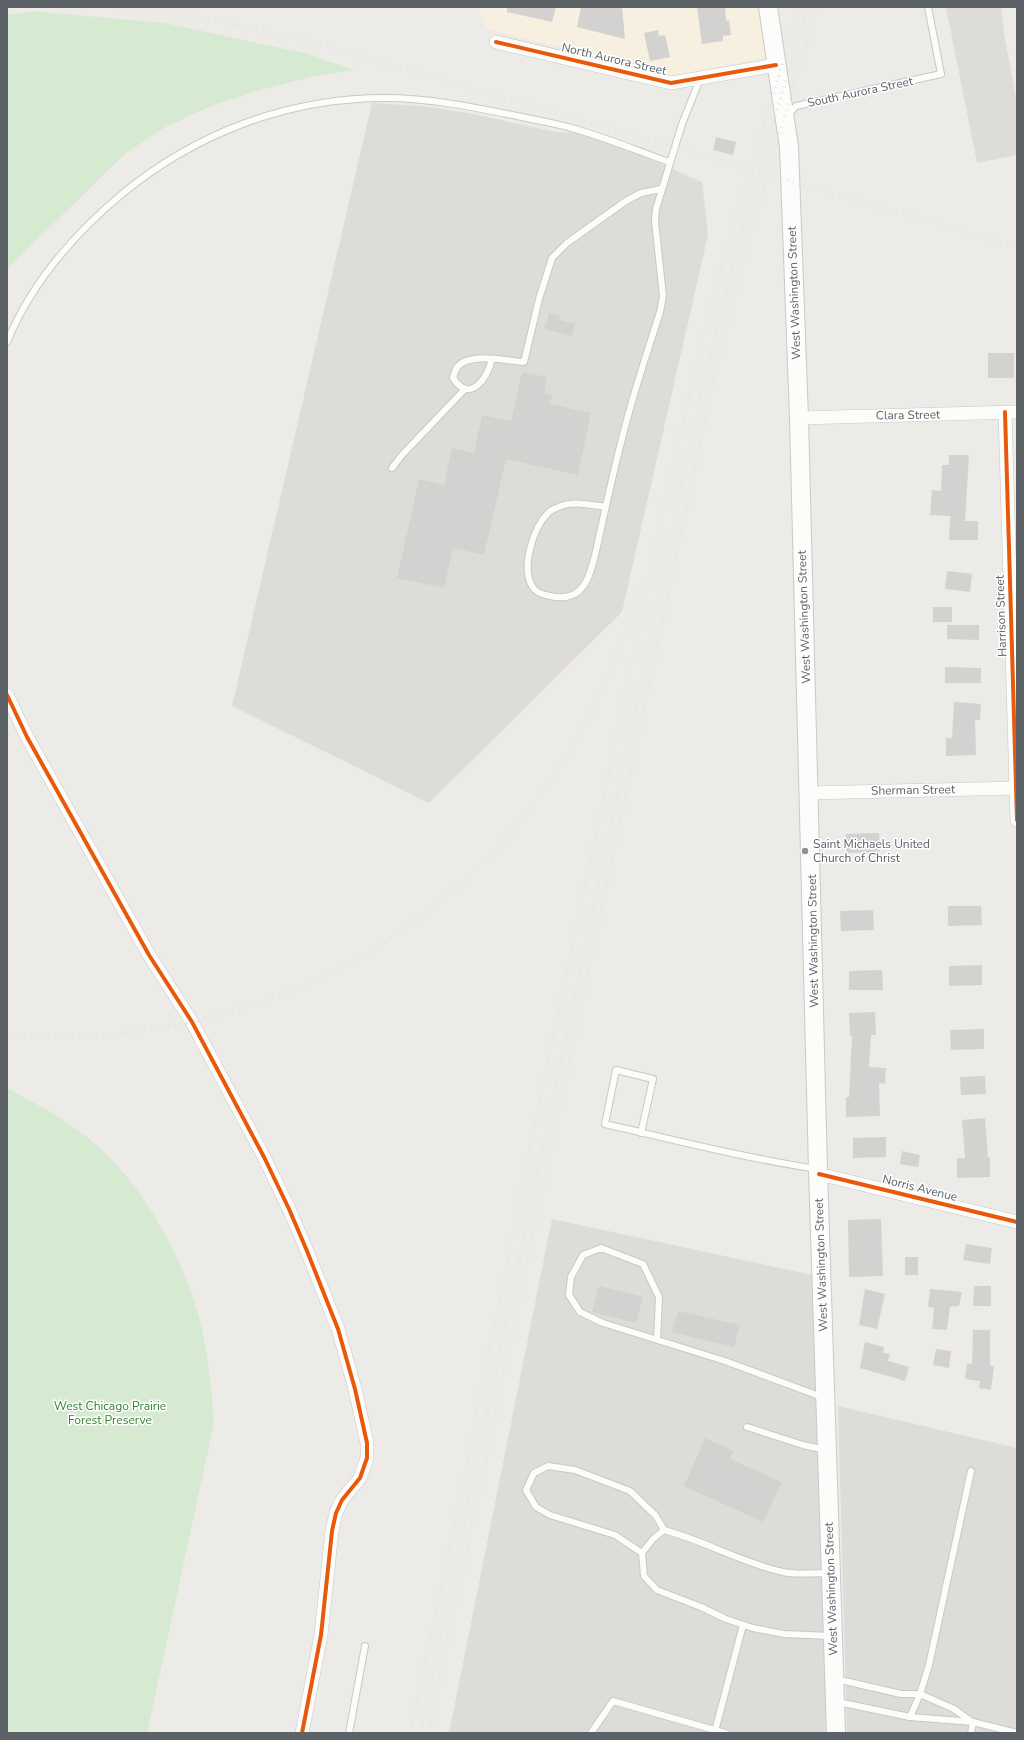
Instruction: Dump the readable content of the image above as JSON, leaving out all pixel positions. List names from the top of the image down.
{
  "streets": {
    "main road": ["West Washington Street"],
    "street": [
      "North Aurora Street",
      "Clara Street",
      "Harrison Street",
      "Sherman Street",
      "Norris Avenue"
    ],
    "lane": ["South Aurora Street"]
  },
  "crossings": [
    ["North Aurora Street", "West Washington Street"],
    ["South Aurora Street", "West Washington Street"],
    ["West Washington Street", "Clara Street"],
    ["West Washington Street", "Sherman Street"],
    ["West Washington Street", "Norris Avenue"],
    ["Clara Street", "Harrison Street"],
    ["Harrison Street", "Sherman Street"]
  ],
  "parks": ["West Chicago Prairie Forest Preserve"],
  "places": ["Saint Michaels United Church of Christ"]
}
